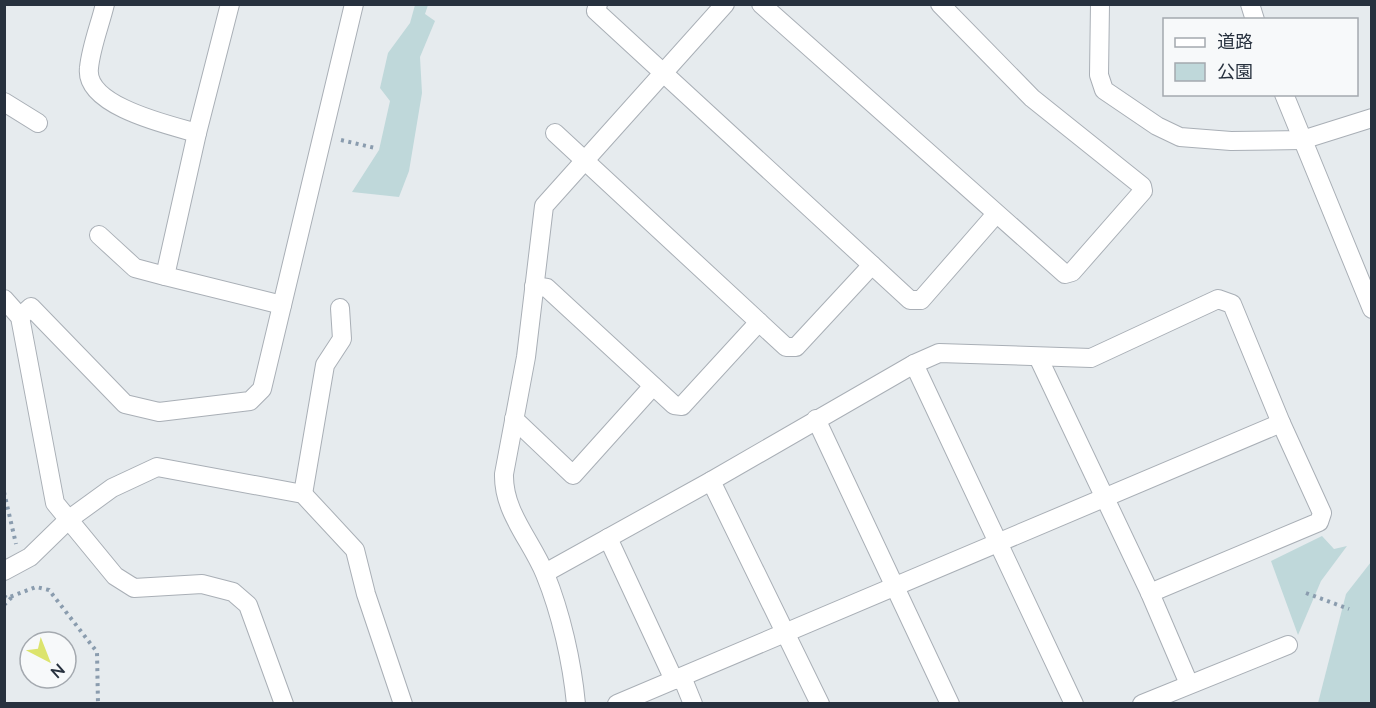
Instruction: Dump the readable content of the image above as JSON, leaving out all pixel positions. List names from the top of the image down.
{
  "legend": ["道路", "公園"],
  "north": "bottom right"
}
